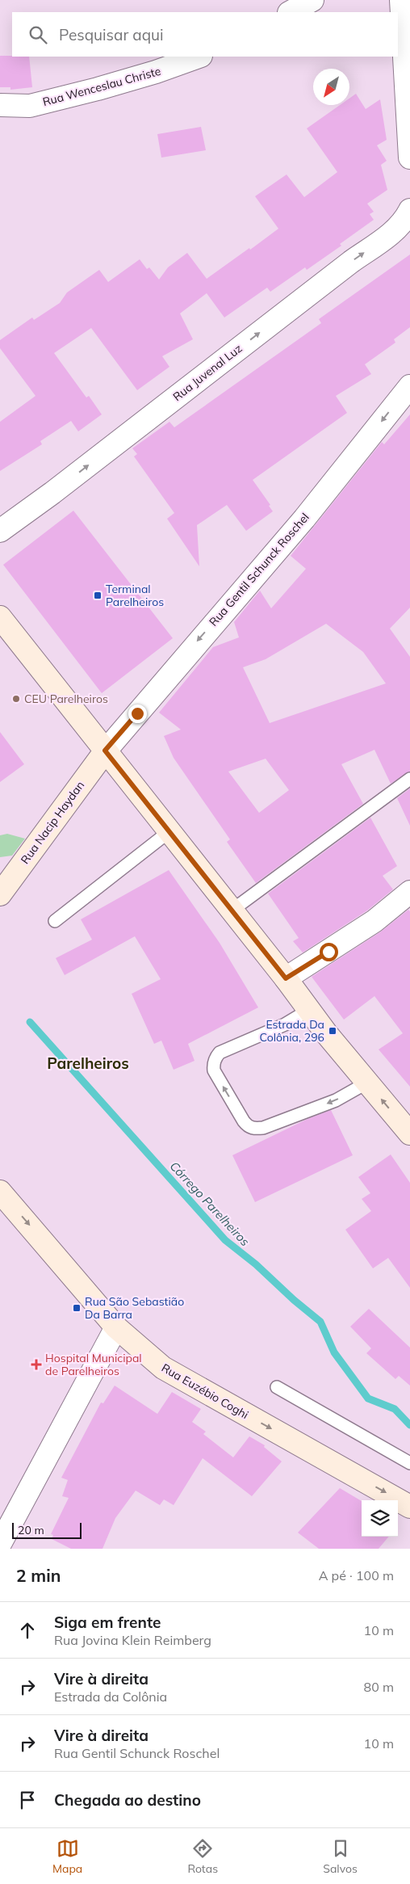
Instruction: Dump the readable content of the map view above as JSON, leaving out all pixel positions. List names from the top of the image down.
{
  "streets": {
    "main road": ["Rua Nacip Haydan", "Rua Euzébio Coghi"],
    "street": ["Rua Wenceslau Christe", "Rua Juvenal Luz", "Rua Gentil Schunck Roschel"]
  },
  "crossings": [
    ["Rua Gentil Schunck Roschel", "Rua Nacip Haydan"]
  ],
  "one_way": ["Rua Juvenal Luz", "Rua Gentil Schunck Roschel", "Rua Euzébio Coghi"],
  "districts": ["Parelheiros"],
  "water": ["Córrego Parelheiros"],
  "places": {
    "transit": ["Terminal Parelheiros", "Estrada Da Colônia, 296", "Rua São Sebastião Da Barra"],
    "other": ["CEU Parelheiros"],
    "health": ["Hospital Municipal de Parelheiros"]
  },
  "scale_bar": "20 m",
  "north": "bottom left",
  "page": {
    "search": "Pesquisar aqui",
    "scale": "20 m",
    "heading": ["2 min", "A pé · 100 m"],
    "list": [
      ["Siga em frente", "Rua Jovina Klein Reimberg", "10 m"],
      ["Vire à direita", "Estrada da Colônia", "80 m"],
      ["Vire à direita", "Rua Gentil Schunck Roschel", "10 m"],
      "Chegada ao destino"
    ],
    "nav": ["Mapa", "Rotas", "Salvos"]
  }
}
